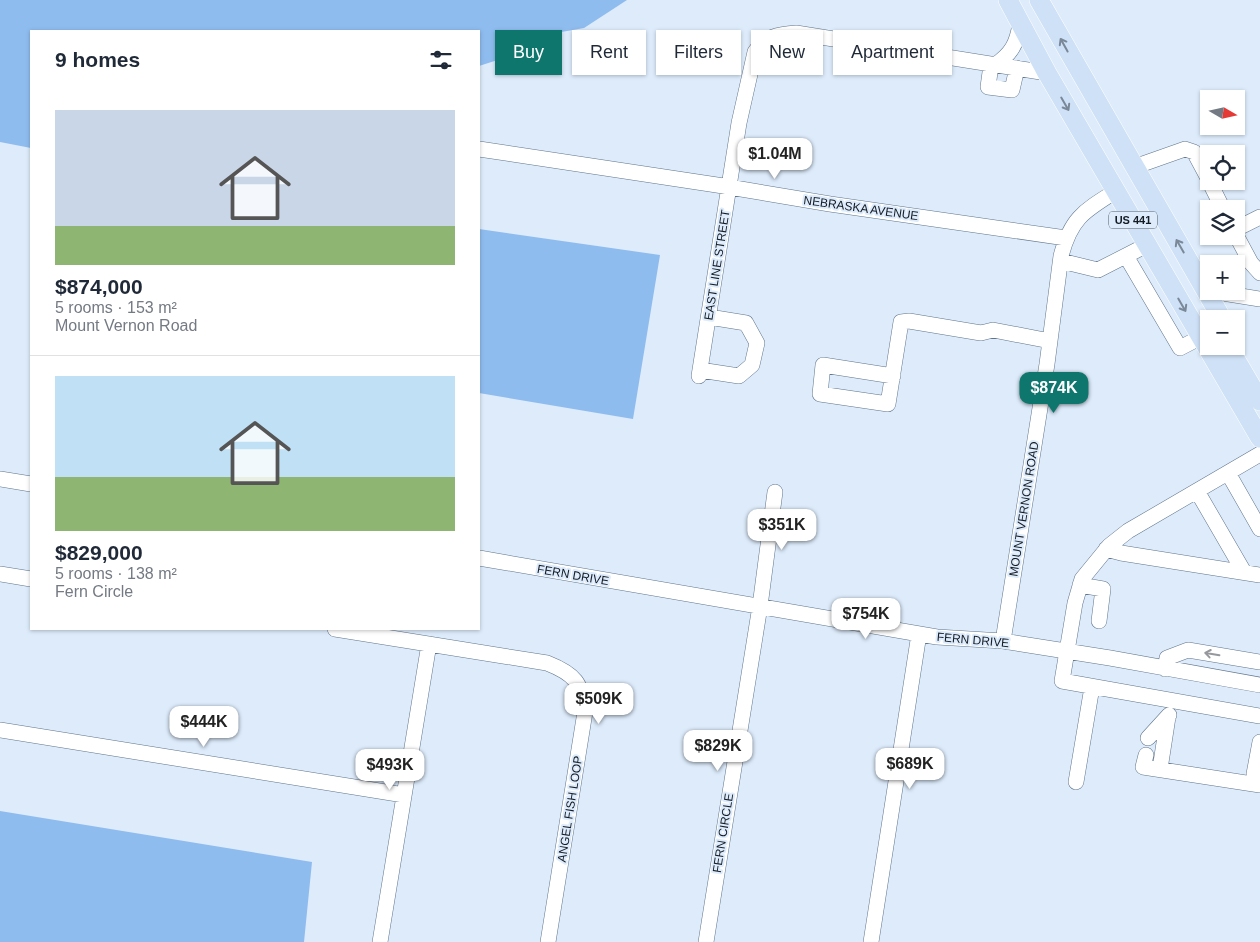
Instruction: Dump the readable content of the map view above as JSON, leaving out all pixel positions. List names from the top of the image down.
{
  "streets": {
    "main road": ["US 441"],
    "street": [
      "NEBRASKA AVENUE",
      "EAST LINE STREET",
      "MOUNT VERNON ROAD",
      "FERN DRIVE",
      "ANGEL FISH LOOP",
      "FERN CIRCLE"
    ]
  },
  "crossings": [
    ["NEBRASKA AVENUE", "EAST LINE STREET"],
    ["NEBRASKA AVENUE", "MOUNT VERNON ROAD"],
    ["US 441", "MOUNT VERNON ROAD"],
    ["MOUNT VERNON ROAD", "FERN DRIVE"],
    ["FERN DRIVE", "FERN CIRCLE"]
  ],
  "north": "right",
  "page": {
    "chip": [
      "Buy",
      "Rent",
      "Filters",
      "New",
      "Apartment"
    ],
    "heading": "9 homes",
    "map_buttons": ["+", "−"],
    "list": [
      {
        "name": "$874,000",
        "note": "5 rooms · 153 m² · Mount Vernon Road"
      },
      {
        "name": "$829,000",
        "note": "5 rooms · 138 m² · Fern Circle"
      }
    ],
    "price": [
      "$1.04M",
      "$874K",
      "$351K",
      "$754K",
      "$509K",
      "$444K",
      "$829K",
      "$689K",
      "$493K"
    ]
  }
}
